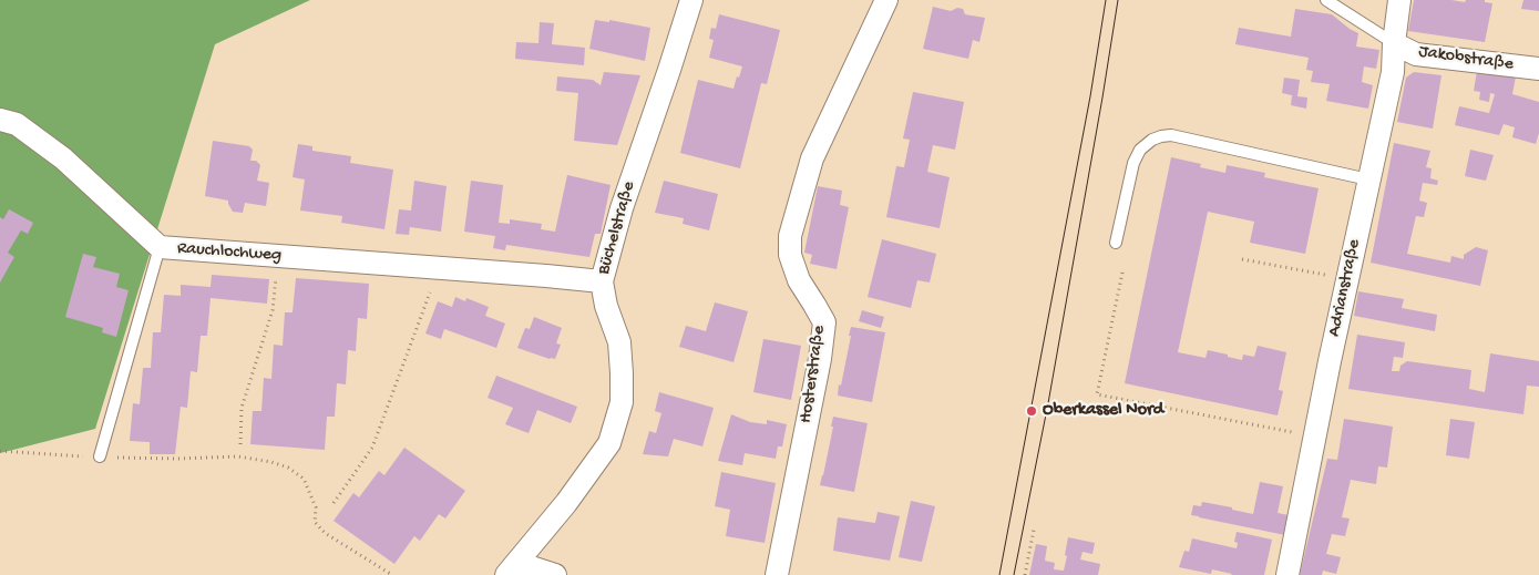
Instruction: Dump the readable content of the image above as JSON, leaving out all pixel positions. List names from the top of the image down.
{
  "streets": {
    "street": [
      "Jakobstraße",
      "Büchelstraße",
      "Rauchlochweg",
      "Adrianstraße",
      "Hosterstraße"
    ]
  },
  "crossings": [
    ["Jakobstraße", "Adrianstraße"],
    ["Büchelstraße", "Rauchlochweg"]
  ],
  "places": ["Oberkassel Nord"]
}
